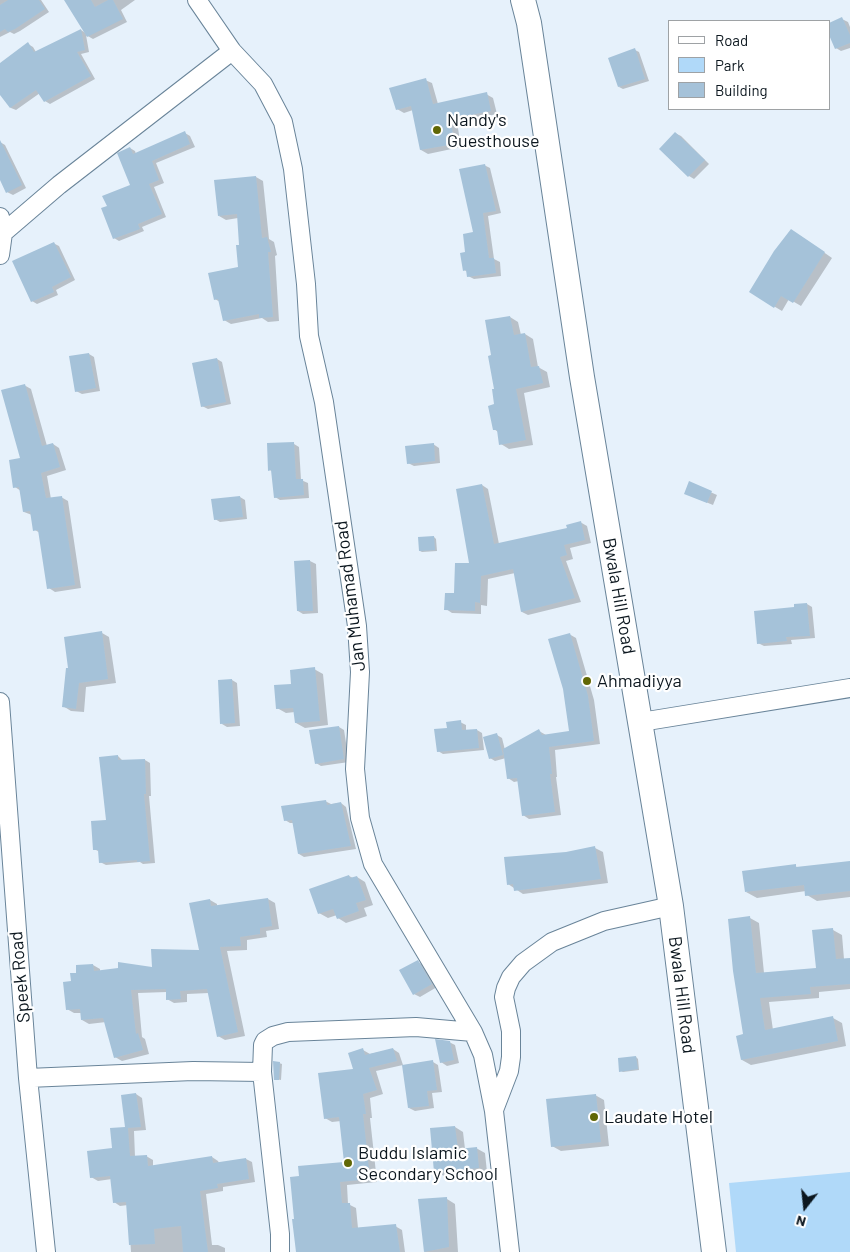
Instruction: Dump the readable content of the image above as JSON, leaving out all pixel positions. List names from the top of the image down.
{
  "streets": {
    "street": ["Jan Muhamad Road", "Bwala Hill Road", "Speek Road"]
  },
  "places": [
    "Nandy's Guesthouse",
    "Ahmadiyya",
    "Laudate Hotel",
    "Buddu Islamic Secondary School"
  ],
  "legend": ["Road", "Park", "Building"],
  "north": "bottom"
}
